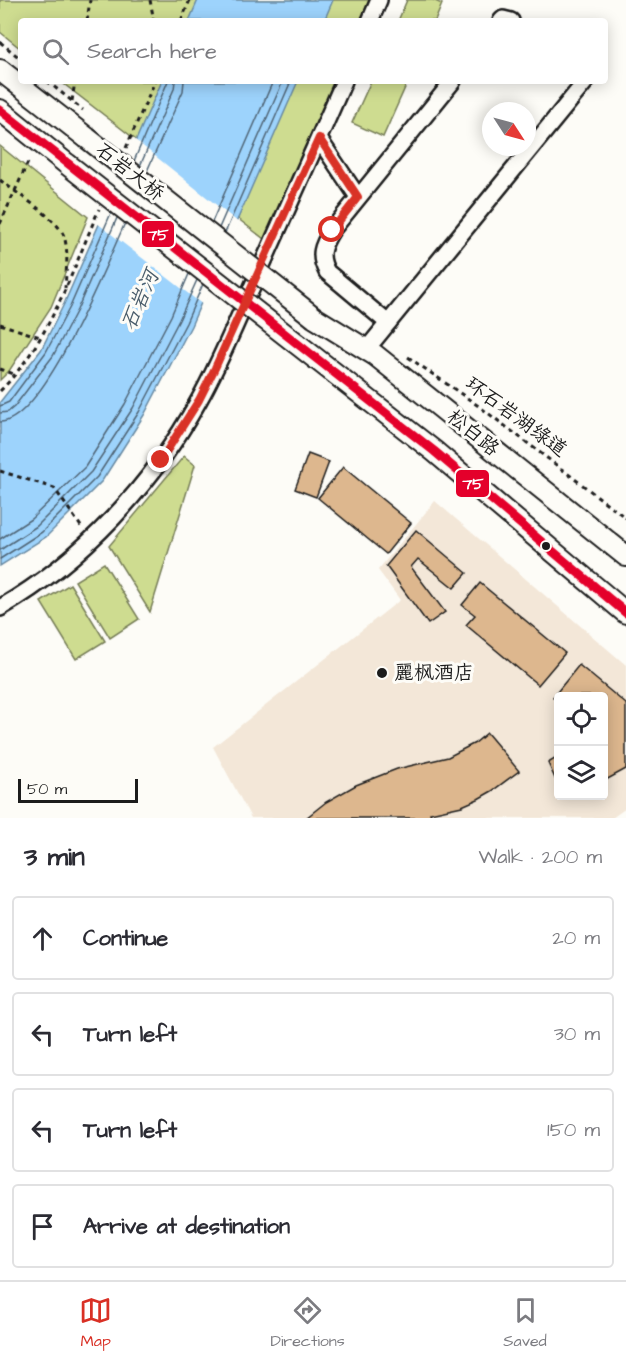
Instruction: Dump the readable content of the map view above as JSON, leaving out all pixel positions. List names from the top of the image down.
{
  "streets": {
    "main road": ["石岩大桥", "松白路"],
    "path": ["环石岩湖绿道"]
  },
  "crossings": [
    ["石岩大桥", "松白路"]
  ],
  "water": ["石岩河"],
  "places": ["麗枫酒店"],
  "lines": ["transit line 75"],
  "scale_bar": "50 m",
  "north": "bottom right",
  "page": {
    "search": "Search here",
    "scale": "50 m",
    "heading": ["3 min", "Walk · 200 m"],
    "list": [
      ["Continue", "20 m"],
      ["Turn left", "30 m"],
      ["Turn left", "150 m"],
      "Arrive at destination"
    ],
    "nav": ["Map", "Directions", "Saved"]
  }
}
